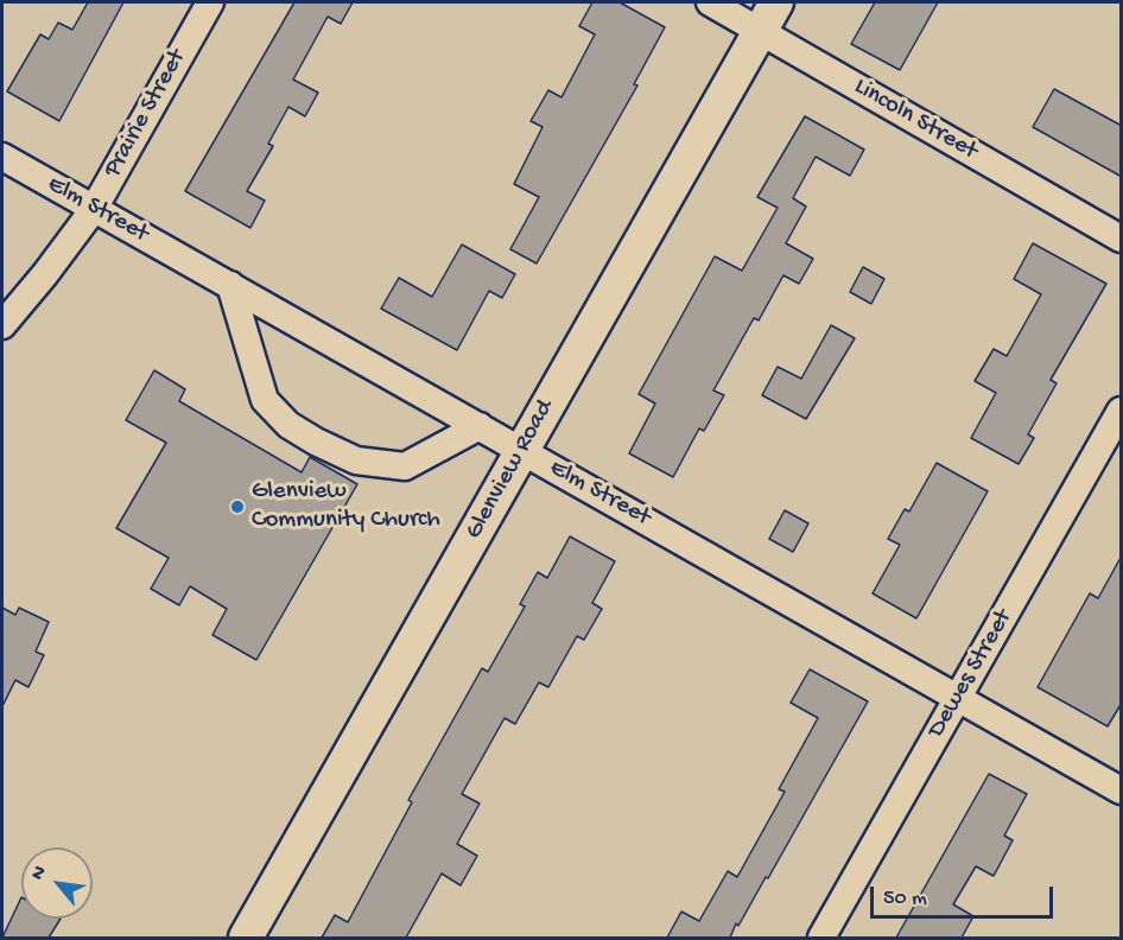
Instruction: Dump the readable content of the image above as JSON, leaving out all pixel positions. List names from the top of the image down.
{
  "streets": {
    "main road": ["Glenview Road"],
    "street": [
      "Prairie Street",
      "Lincoln Street",
      "Elm Street",
      "Dewes Street"
    ]
  },
  "crossings": [
    ["Prairie Street", "Elm Street"],
    ["Lincoln Street", "Glenview Road"],
    ["Elm Street", "Glenview Road"],
    ["Elm Street", "Dewes Street"]
  ],
  "places": ["Glenview Community Church"],
  "scale_bar": "50 m",
  "north": "top left"
}
